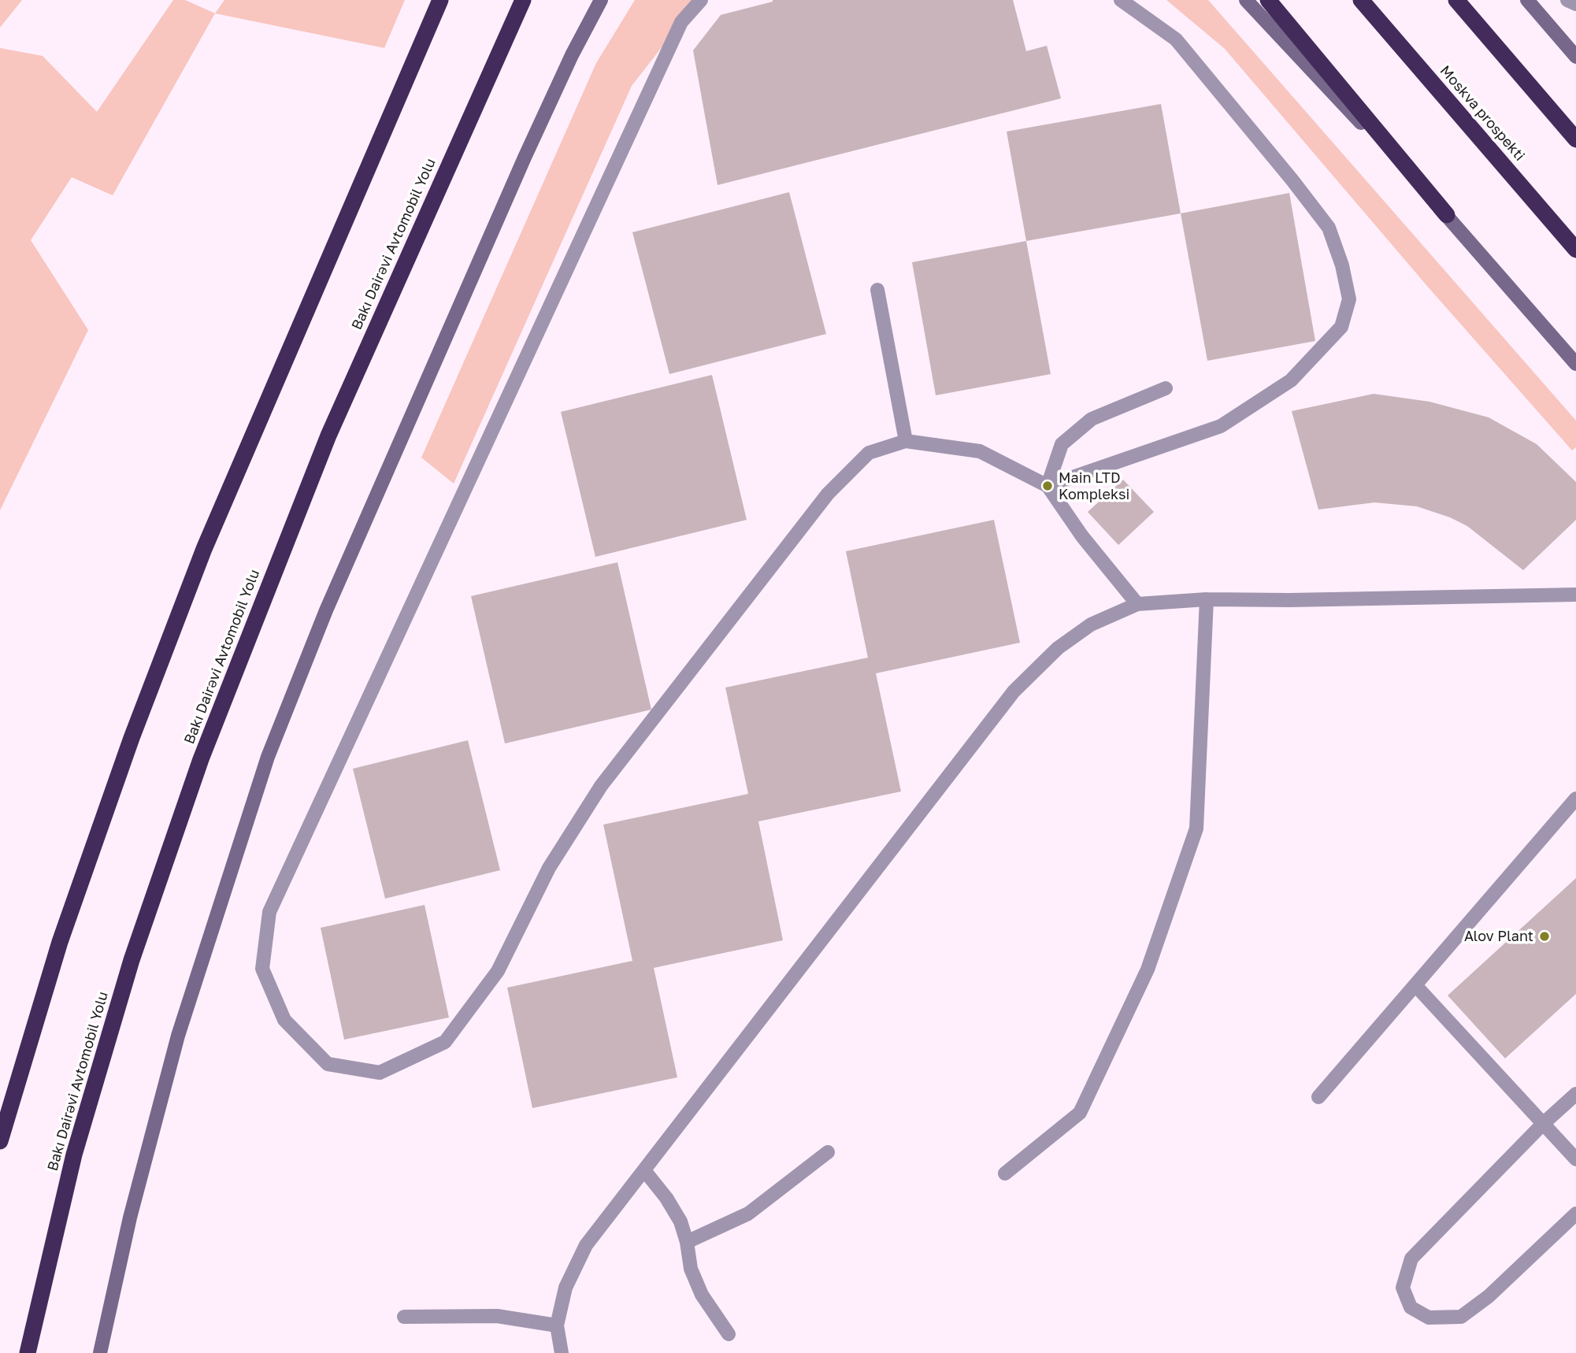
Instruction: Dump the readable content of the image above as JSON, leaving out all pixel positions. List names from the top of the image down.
{
  "streets": {
    "highway": ["Moskva prospekti", "Bakı Dairəvi Avtomobil Yolu"]
  },
  "places": ["Main LTD Kompleksi", "Alov Plant"]
}
